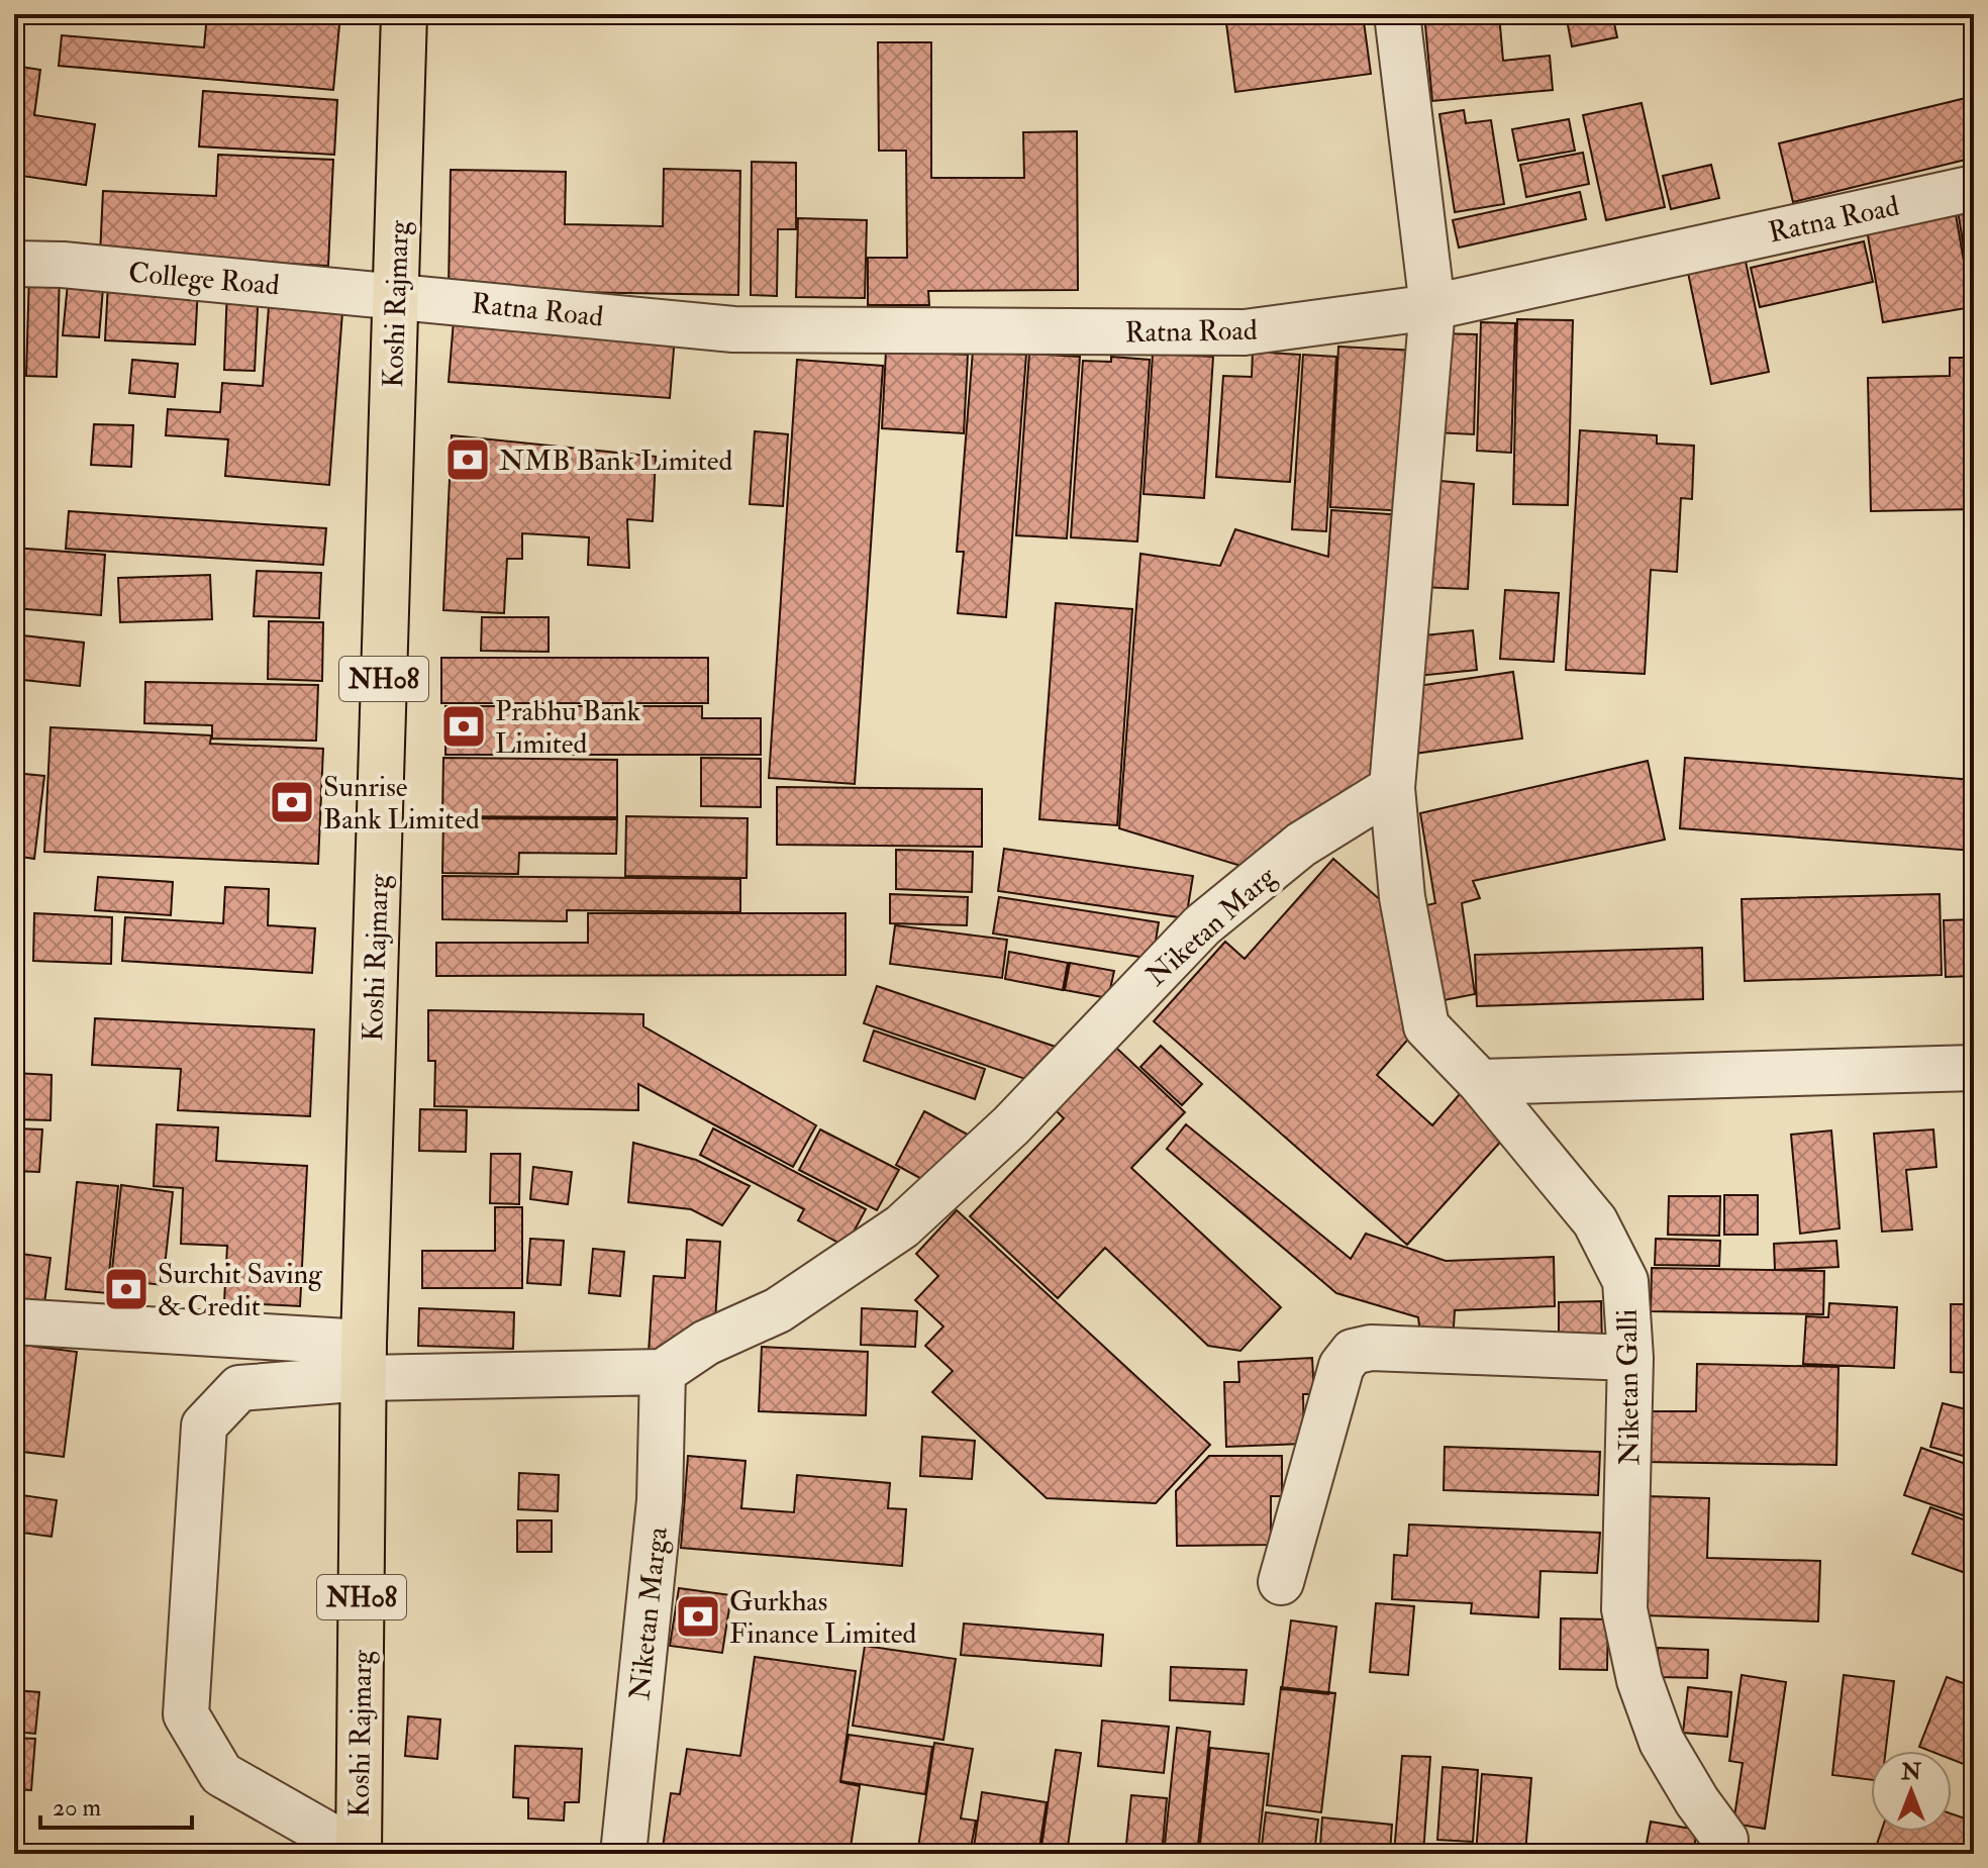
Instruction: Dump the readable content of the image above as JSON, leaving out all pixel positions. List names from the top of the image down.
{
  "streets": {
    "main road": ["Koshi Rajmarg", "NH08"],
    "street": [
      "Ratna Road",
      "College Road",
      "Niketan Marg",
      "Niketan Galli",
      "Niketan Marga"
    ]
  },
  "crossings": [
    ["Ratna Road", "College Road"],
    ["Ratna Road", "Koshi Rajmarg"],
    ["College Road", "Koshi Rajmarg"],
    ["Niketan Marg", "Niketan Galli"],
    ["Niketan Marg", "Niketan Marga"]
  ],
  "places": {
    "bank": [
      "NMB Bank Limited",
      "Prabhu Bank Limited",
      "Sunrise Bank Limited",
      "Surchit Saving & Credit",
      "Gurkhas Finance Limited"
    ]
  },
  "scale_bar": "20 m",
  "north": "top"
}
